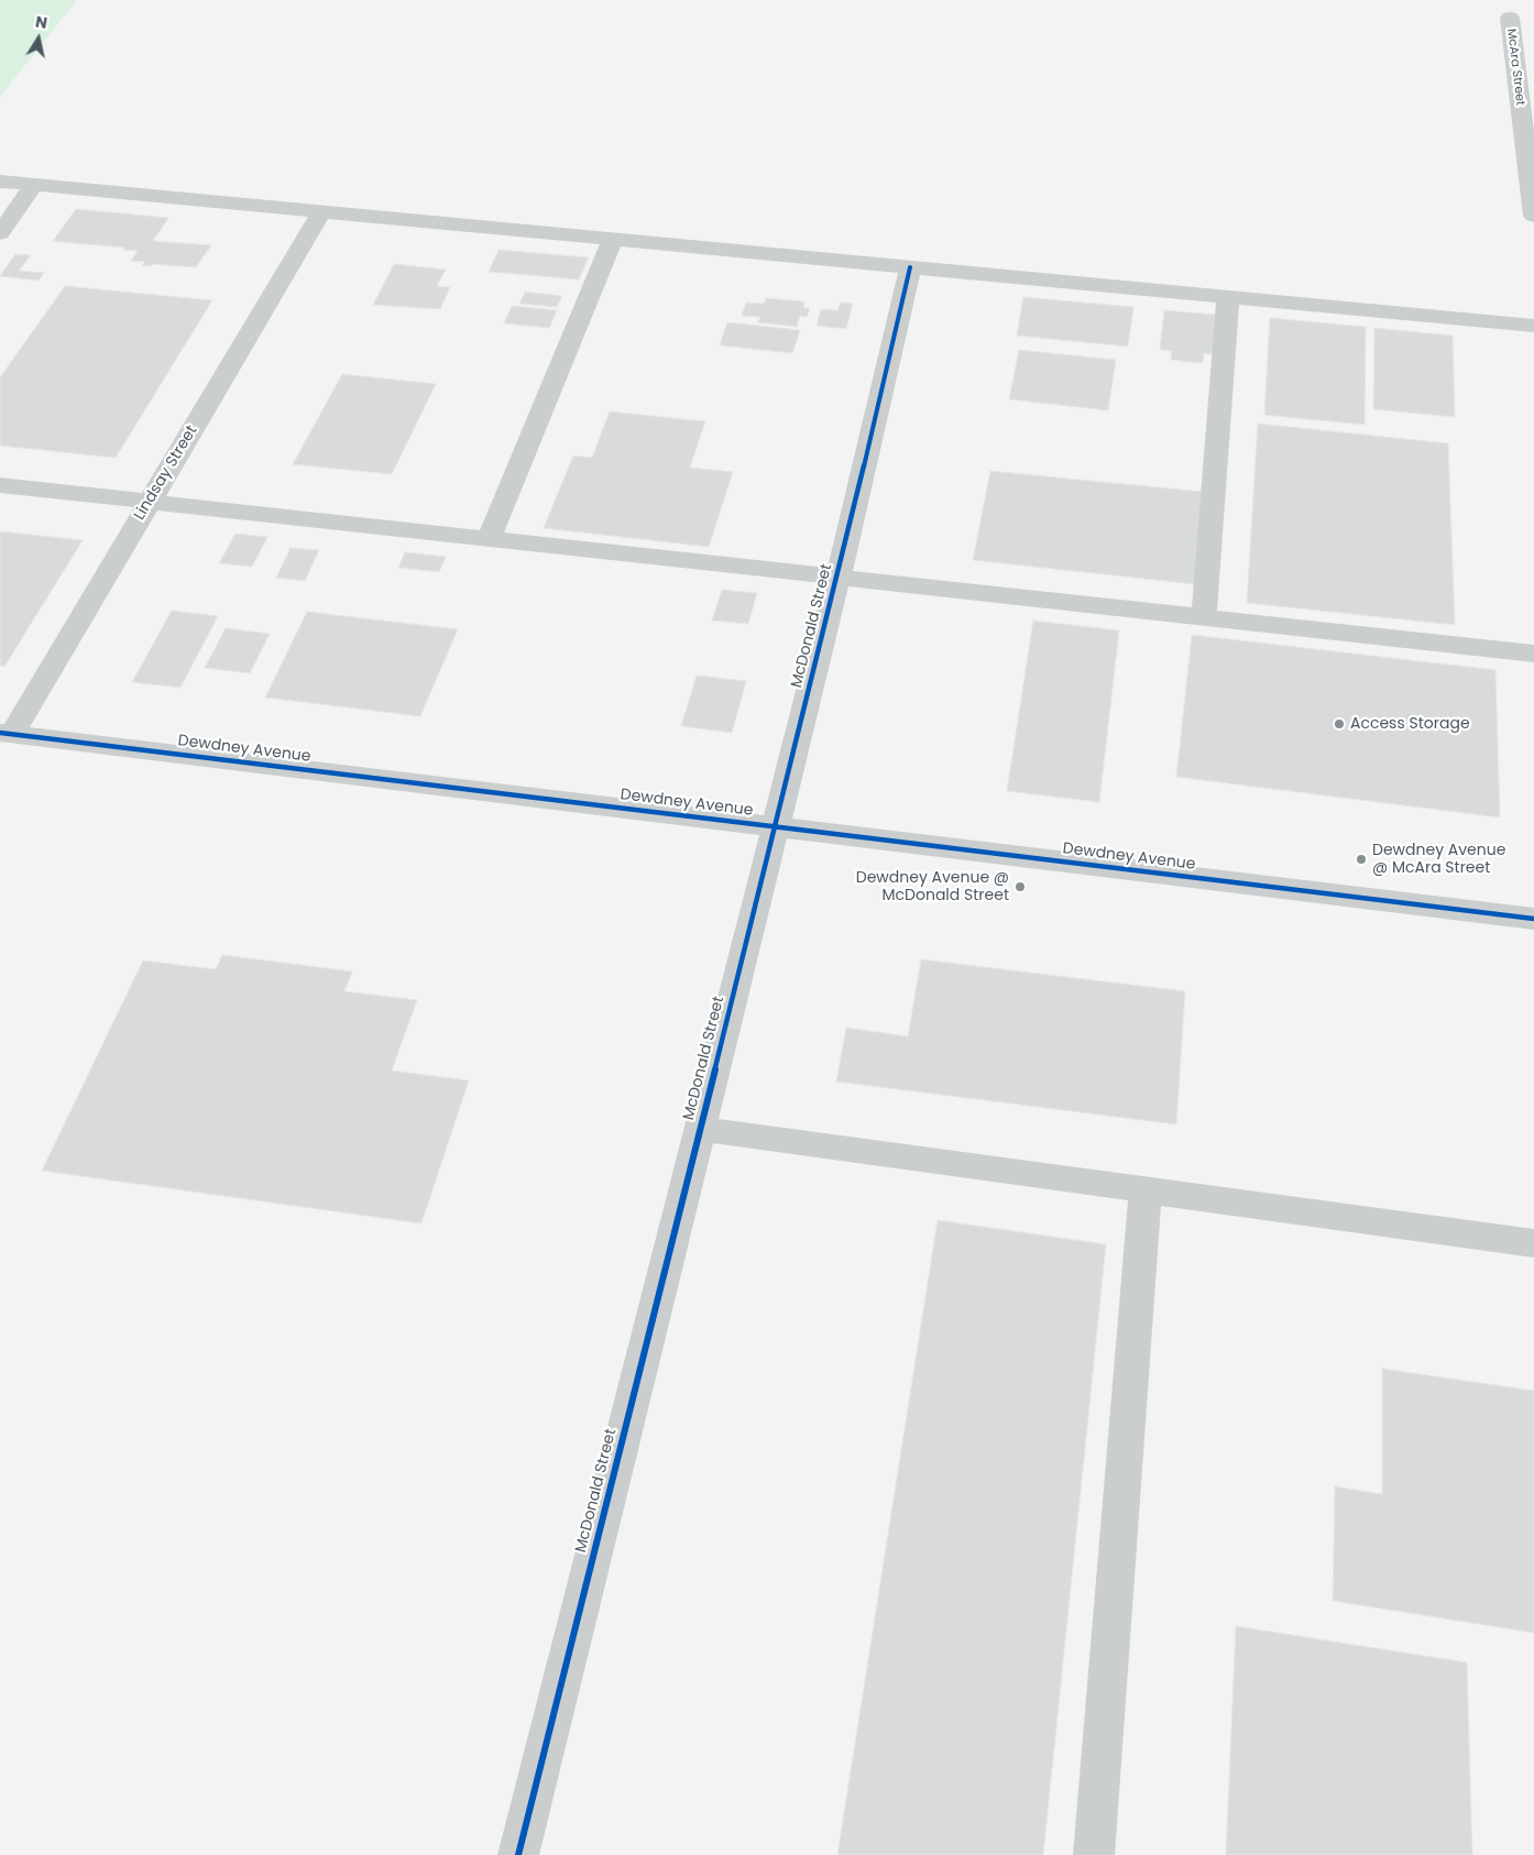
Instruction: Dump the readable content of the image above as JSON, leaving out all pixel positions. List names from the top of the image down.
{
  "streets": {
    "street": [
      "McAra Street",
      "Lindsay Street",
      "McDonald Street",
      "Dewdney Avenue"
    ]
  },
  "crossings": [
    ["Lindsay Street", "Dewdney Avenue"],
    ["McDonald Street", "Dewdney Avenue"]
  ],
  "places": ["Access Storage", "Dewdney Avenue @ McAra Street", "Dewdney Avenue @ McDonald Street"],
  "north": "top"
}
